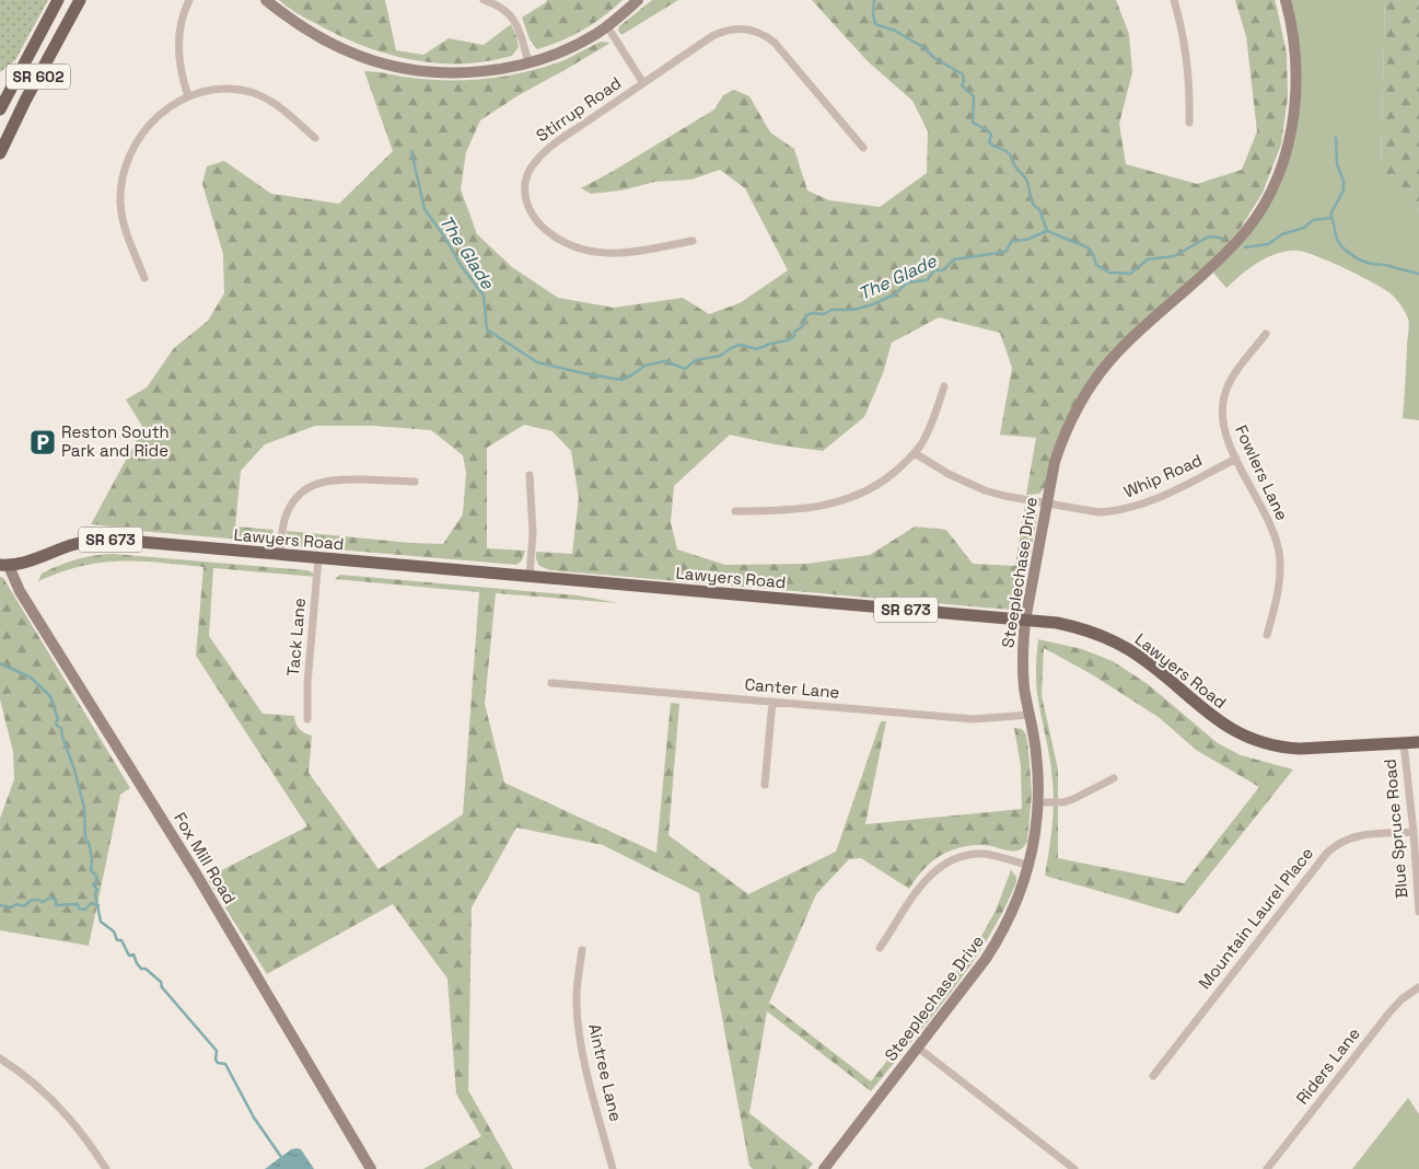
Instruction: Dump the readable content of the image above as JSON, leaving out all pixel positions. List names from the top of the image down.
{
  "streets": {
    "main road": ["SR 602", "SR 673", "Lawyers Road"],
    "street": [
      "Stirrup Road",
      "Fowlers Lane",
      "Whip Road",
      "Steeplechase Drive",
      "Tack Lane",
      "Canter Lane",
      "Blue Spruce Road",
      "Fox Mill Road",
      "Mountain Laurel Place",
      "Riders Lane",
      "Aintree Lane"
    ]
  },
  "crossings": [
    ["Fowlers Lane", "Whip Road"],
    ["Whip Road", "Steeplechase Drive"],
    ["Lawyers Road", "Steeplechase Drive"],
    ["Lawyers Road", "Tack Lane"],
    ["Lawyers Road", "Blue Spruce Road"],
    ["Lawyers Road", "Fox Mill Road"],
    ["Steeplechase Drive", "Canter Lane"],
    ["Blue Spruce Road", "Mountain Laurel Place"]
  ],
  "water": ["The Glade"],
  "places": {
    "parking": ["Reston South Park and Ride"]
  }
}
